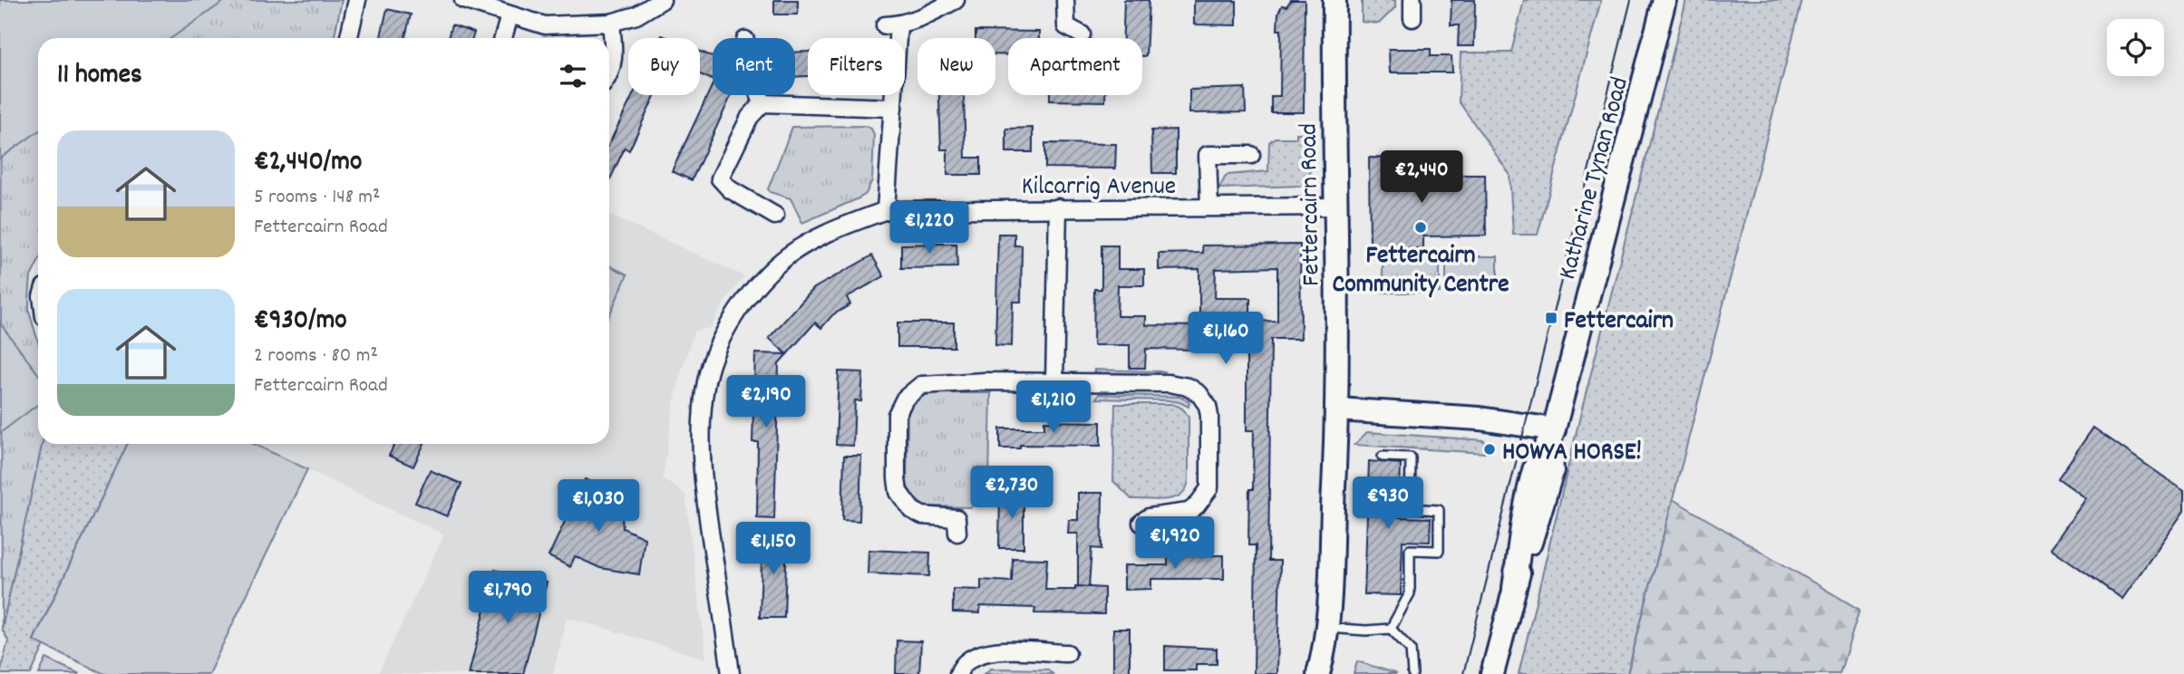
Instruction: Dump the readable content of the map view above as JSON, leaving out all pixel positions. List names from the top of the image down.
{
  "streets": {
    "street": ["Katharine Tynan Road", "Kilcarrig Avenue", "Fettercairn Road"]
  },
  "crossings": [
    ["Kilcarrig Avenue", "Fettercairn Road"]
  ],
  "places": {
    "other": ["Fettercairn Community Centre", "HOWYA HORSE!"],
    "transit": ["Fettercairn"]
  },
  "page": {
    "chip": [
      "Buy",
      "Rent",
      "Filters",
      "New",
      "Apartment"
    ],
    "heading": "11 homes",
    "list": [
      {
        "name": "€2,440/mo",
        "note": "5 rooms · 148 m² · Fettercairn Road"
      },
      {
        "name": "€930/mo",
        "note": "2 rooms · 80 m² · Fettercairn Road"
      }
    ],
    "price": [
      "€2,440",
      "€1,220",
      "€1,160",
      "€2,190",
      "€1,210",
      "€2,730",
      "€930",
      "€1,030",
      "€1,920",
      "€1,150",
      "€1,790"
    ]
  }
}
